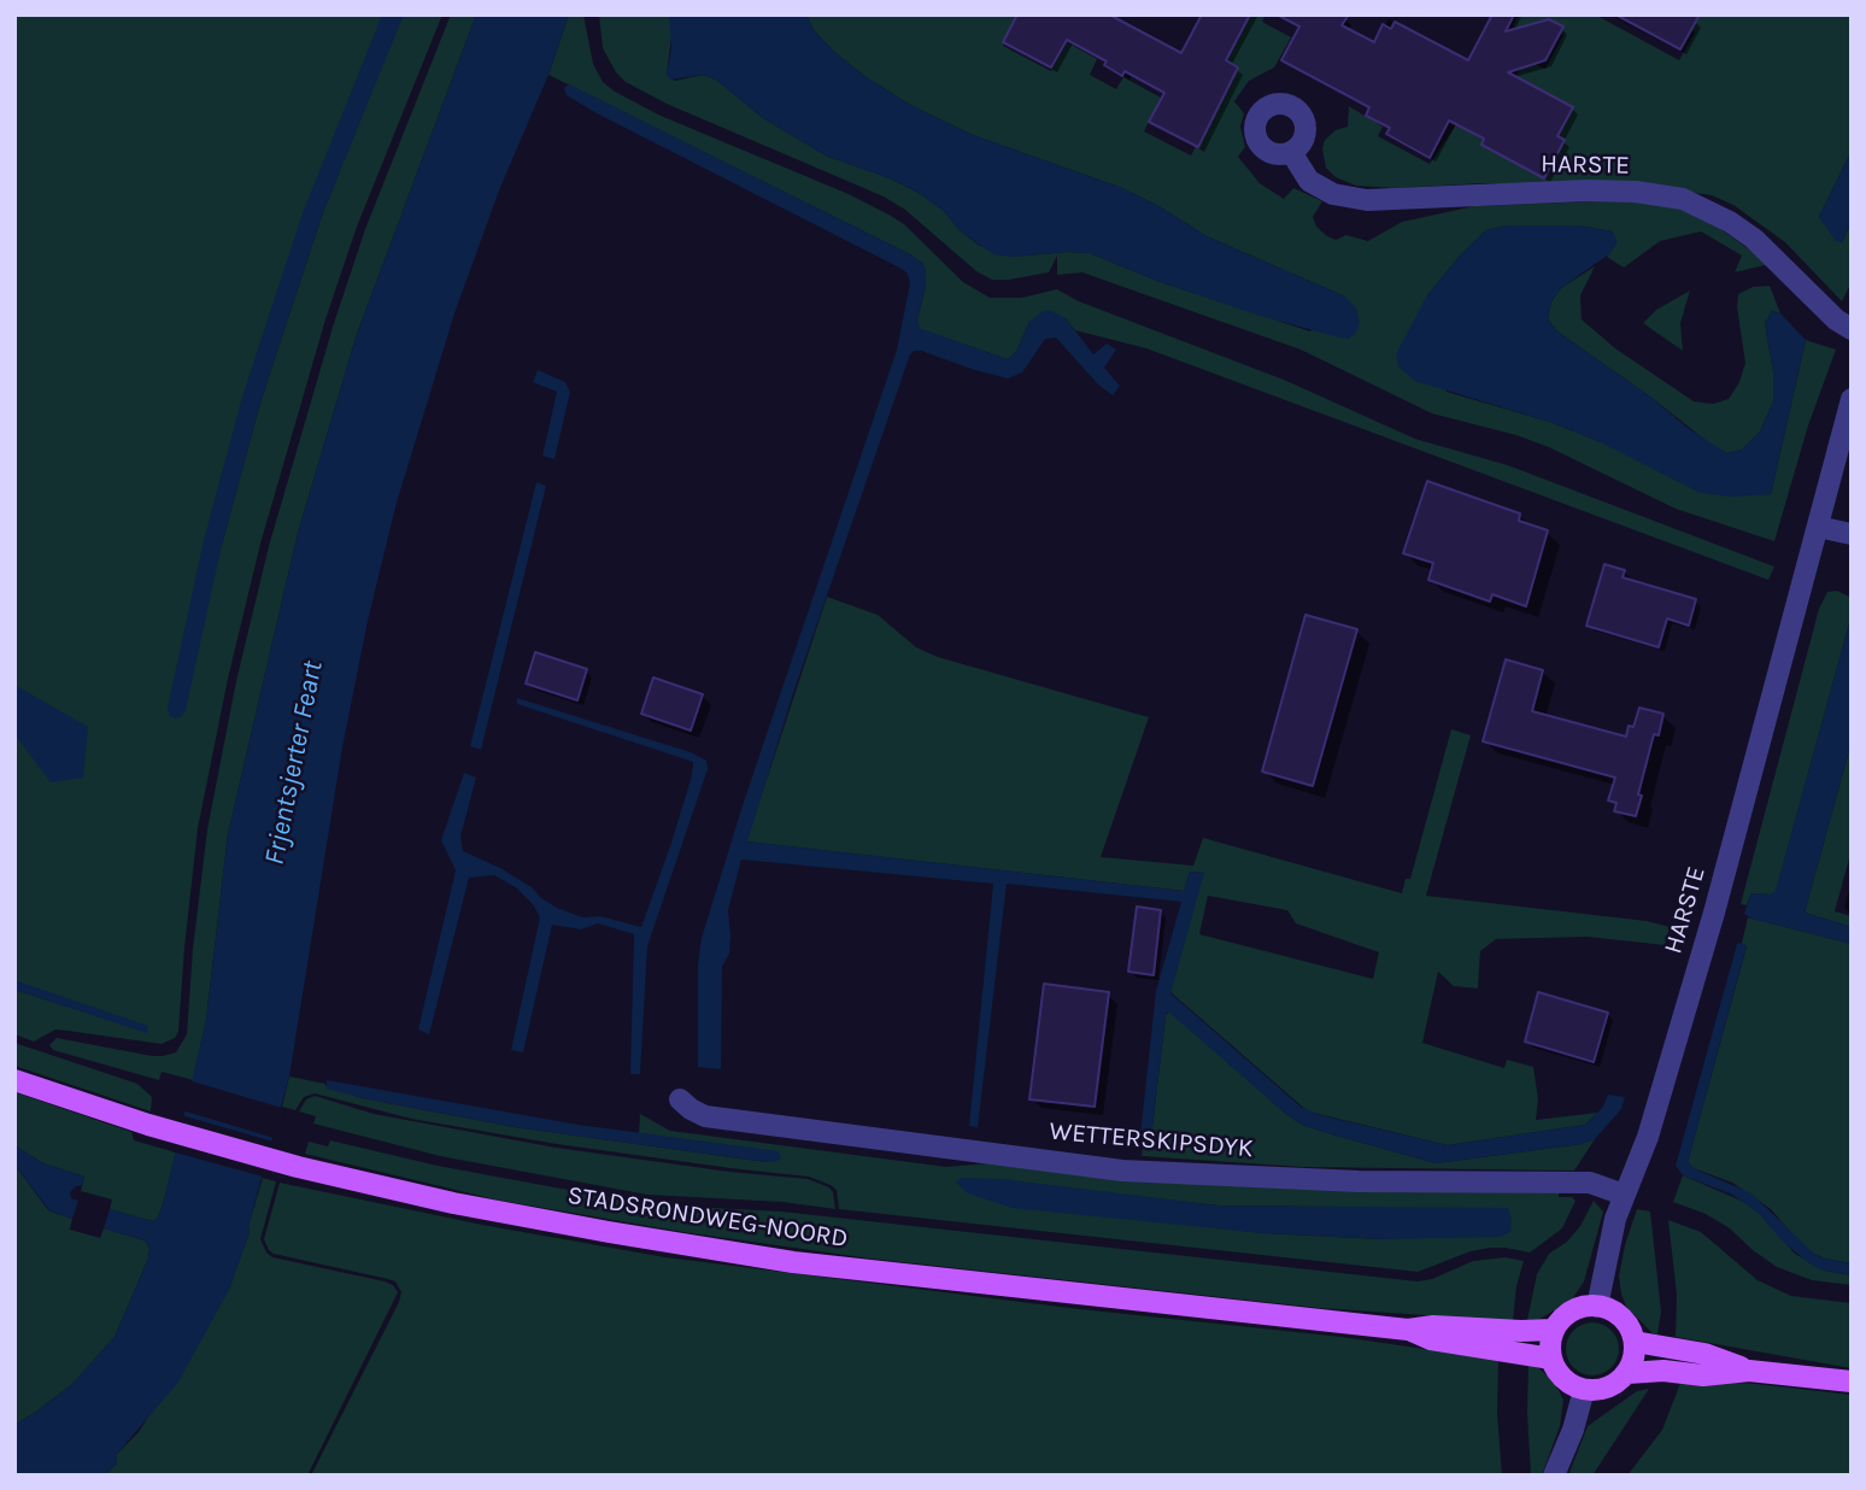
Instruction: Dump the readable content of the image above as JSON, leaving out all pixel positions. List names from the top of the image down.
{
  "streets": {
    "main road": ["STADSRONDWEG-NOORD"],
    "street": ["HARSTE", "WETTERSKIPSDYK"]
  },
  "crossings": [
    ["HARSTE", "WETTERSKIPSDYK"],
    ["HARSTE", "STADSRONDWEG-NOORD"]
  ],
  "water": ["Frjentsjerter Feart"]
}
